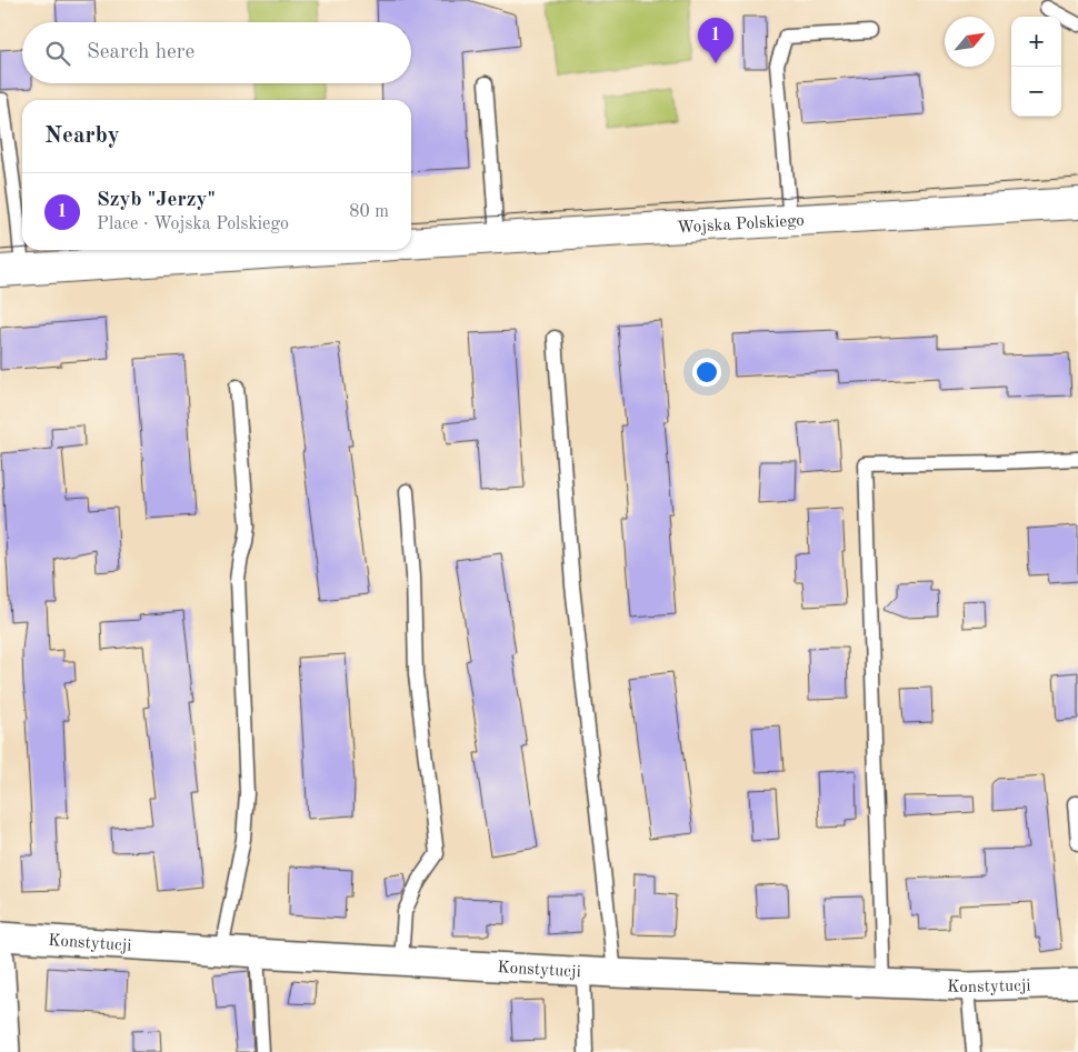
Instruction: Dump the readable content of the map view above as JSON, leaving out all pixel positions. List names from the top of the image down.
{
  "streets": {
    "main road": ["Wojska Polskiego"],
    "street": ["Konstytucji"]
  },
  "north": "top right",
  "page": {
    "map_buttons": ["+", "−"],
    "pins": "1",
    "search": "Search here",
    "heading": "Nearby",
    "list": [
      {
        "mark": "1",
        "name": "Szyb \"Jerzy\"",
        "note": "Place · Wojska Polskiego",
        "value": "80 m"
      }
    ]
  }
}
